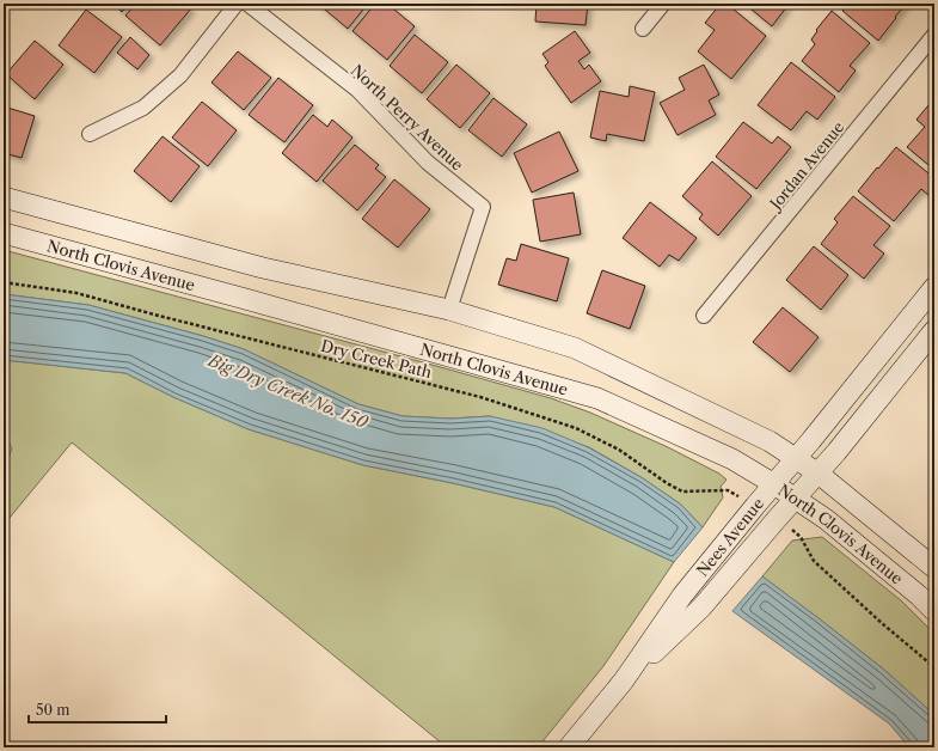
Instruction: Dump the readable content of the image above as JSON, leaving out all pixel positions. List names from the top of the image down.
{
  "streets": {
    "main road": ["North Clovis Avenue", "Nees Avenue"],
    "street": ["North Perry Avenue", "Jordan Avenue"],
    "path": ["Dry Creek Path"]
  },
  "crossings": [
    ["North Perry Avenue", "North Clovis Avenue"],
    ["North Clovis Avenue", "Nees Avenue"]
  ],
  "water": ["Big Dry Creek No. 150"],
  "scale_bar": "50 m"
}
